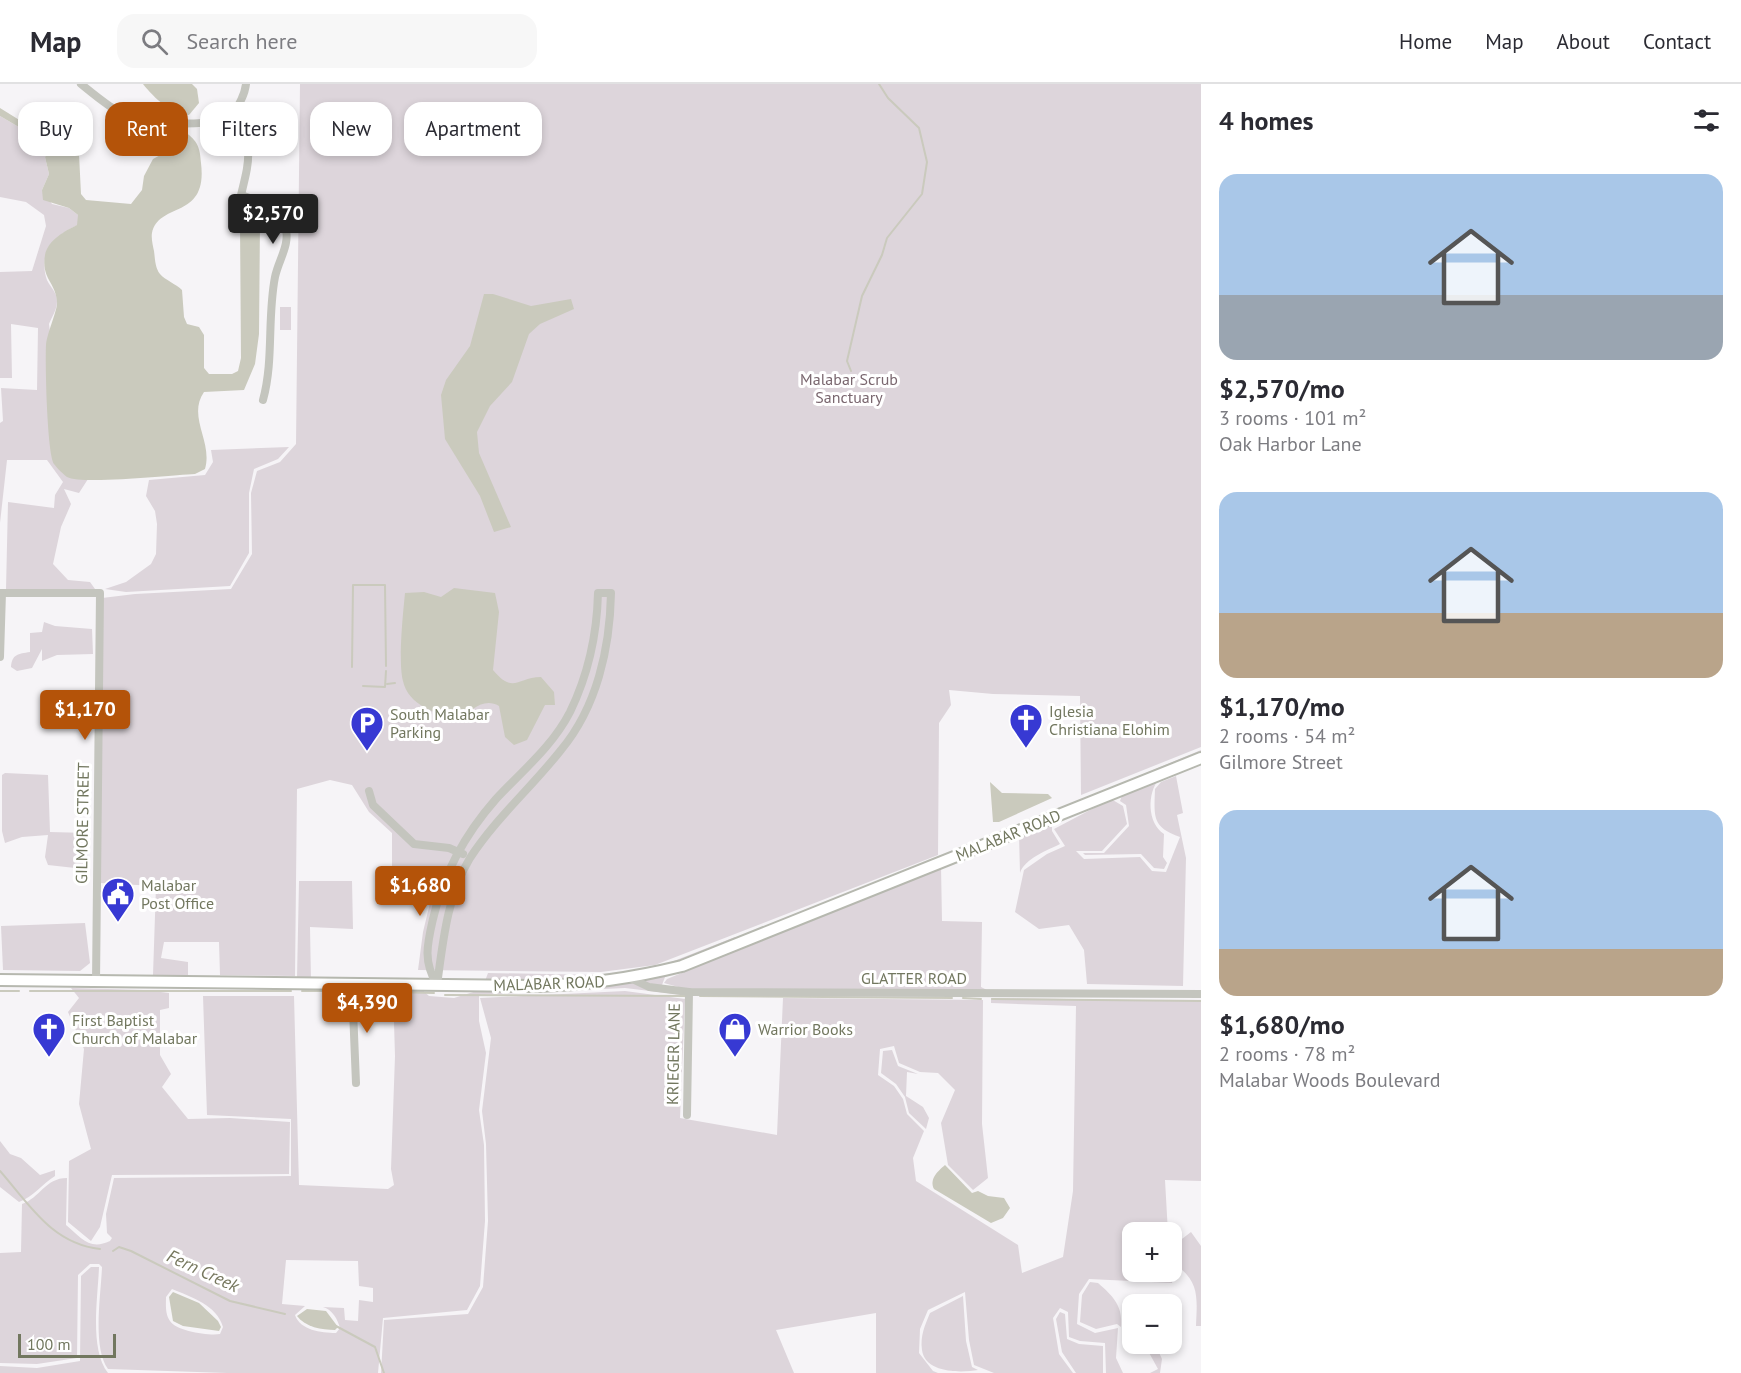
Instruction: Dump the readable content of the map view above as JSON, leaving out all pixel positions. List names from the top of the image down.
{
  "streets": {
    "main road": ["MALABAR ROAD"],
    "street": ["GILMORE STREET", "GLATTER ROAD", "KRIEGER LANE"]
  },
  "crossings": [
    ["GILMORE STREET", "MALABAR ROAD"],
    ["MALABAR ROAD", "GLATTER ROAD"],
    ["GLATTER ROAD", "KRIEGER LANE"]
  ],
  "water": ["Fern Creek"],
  "parks": ["Malabar Scrub Sanctuary"],
  "places": {
    "church": ["Iglesia Christiana Elohim", "First Baptist Church of Malabar"],
    "parking": ["South Malabar Parking"],
    "public building": ["Malabar Post Office"],
    "shop": ["Warrior Books"]
  },
  "scale_bar": "100 m",
  "page": {
    "header": "Map",
    "search": "Search here",
    "nav": [
      "Home",
      "Map",
      "About",
      "Contact"
    ],
    "heading": "4 homes",
    "chip": [
      "Buy",
      "Rent",
      "Filters",
      "New",
      "Apartment"
    ],
    "list": [
      {
        "name": "$2,570/mo",
        "note": "3 rooms · 101 m² · Oak Harbor Lane"
      },
      {
        "name": "$1,170/mo",
        "note": "2 rooms · 54 m² · Gilmore Street"
      },
      {
        "name": "$1,680/mo",
        "note": "2 rooms · 78 m² · Malabar Woods Boulevard"
      }
    ],
    "price": [
      "$2,570",
      "$1,170",
      "$1,680",
      "$4,390"
    ],
    "map_buttons": ["+", "−"],
    "scale": "100 m"
  }
}
